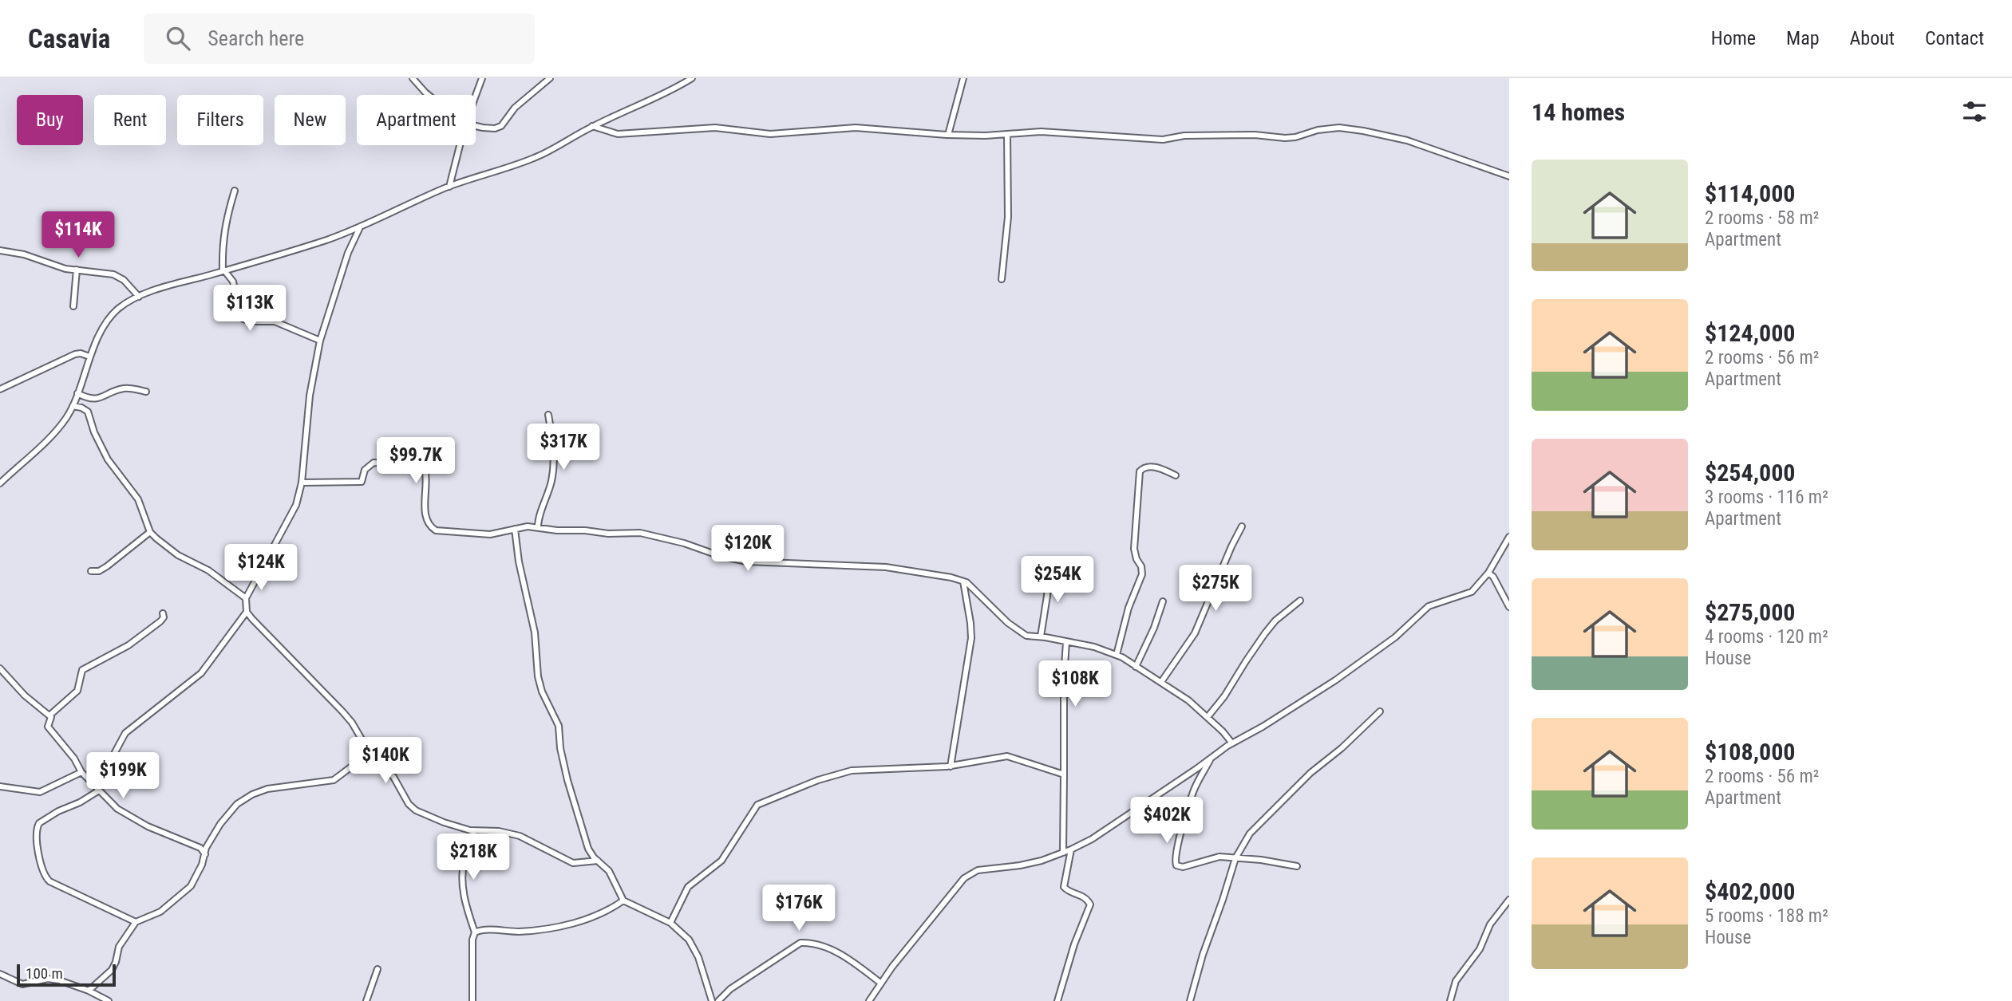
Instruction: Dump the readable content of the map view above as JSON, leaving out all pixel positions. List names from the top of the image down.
{
  "scale_bar": "100 m",
  "page": {
    "header": "Casavia",
    "search": "Search here",
    "nav": [
      "Home",
      "Map",
      "About",
      "Contact"
    ],
    "heading": "14 homes",
    "chip": [
      "Buy",
      "Rent",
      "Filters",
      "New",
      "Apartment"
    ],
    "list": [
      {
        "name": "$114,000",
        "note": "2 rooms · 58 m² · Apartment"
      },
      {
        "name": "$124,000",
        "note": "2 rooms · 56 m² · Apartment"
      },
      {
        "name": "$254,000",
        "note": "3 rooms · 116 m² · Apartment"
      },
      {
        "name": "$275,000",
        "note": "4 rooms · 120 m² · House"
      },
      {
        "name": "$108,000",
        "note": "2 rooms · 56 m² · Apartment"
      },
      {
        "name": "$402,000",
        "note": "5 rooms · 188 m² · House"
      }
    ],
    "price": [
      "$114K",
      "$113K",
      "$317K",
      "$99.7K",
      "$120K",
      "$124K",
      "$254K",
      "$275K",
      "$108K",
      "$140K",
      "$199K",
      "$402K",
      "$218K",
      "$176K"
    ],
    "scale": "100 m"
  }
}
